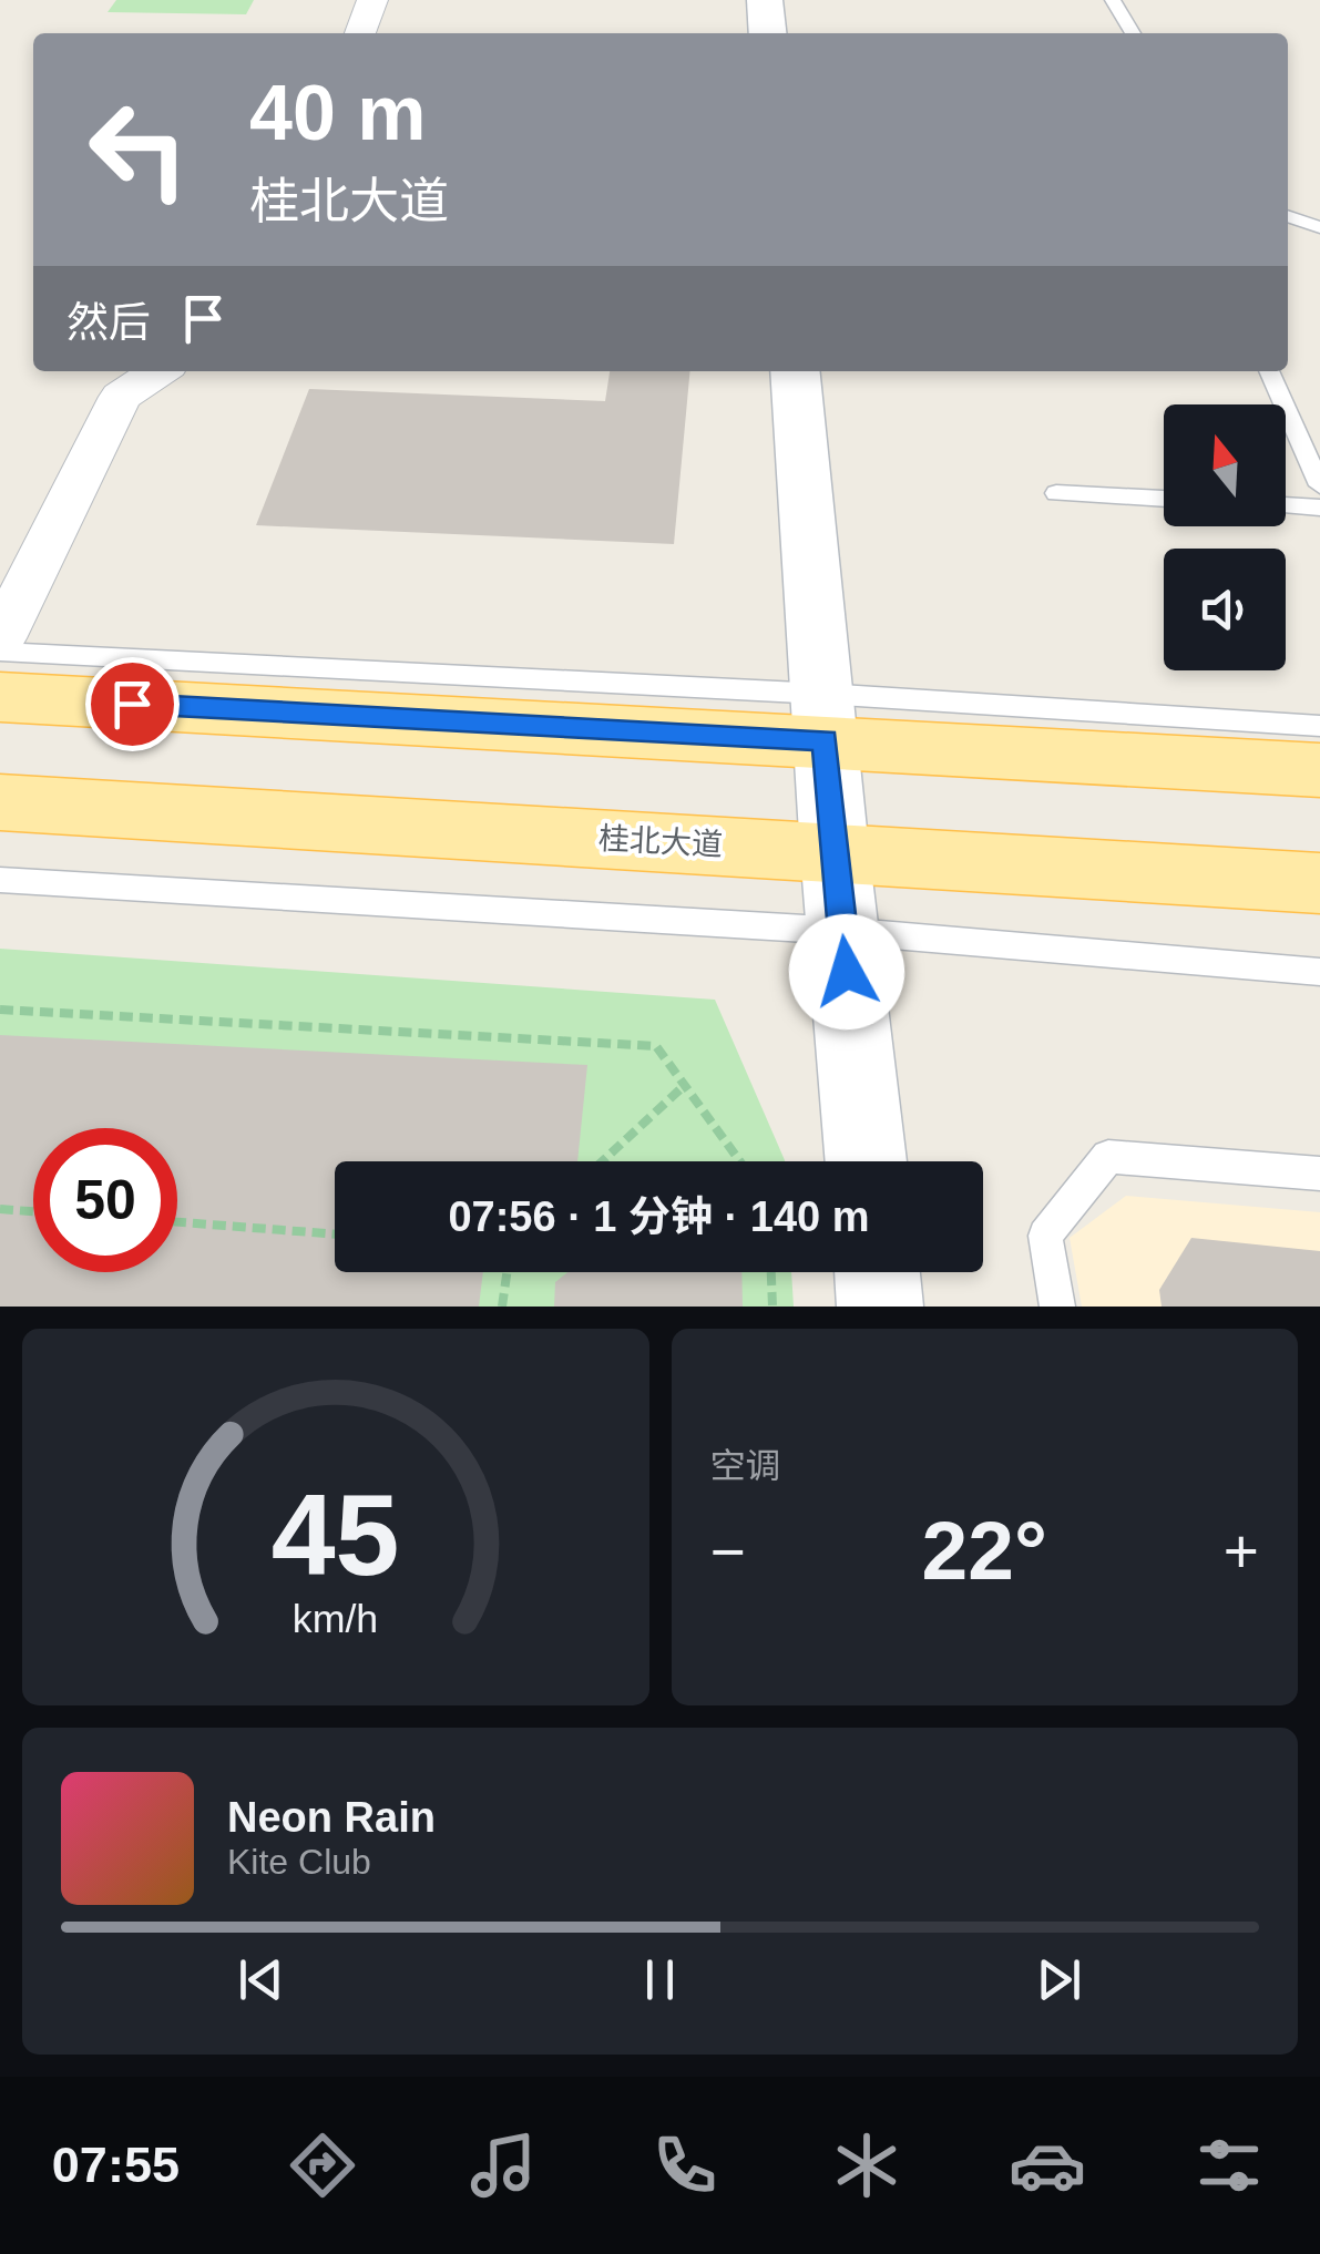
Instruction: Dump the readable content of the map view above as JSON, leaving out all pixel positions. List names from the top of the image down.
{
  "streets": {
    "main road": ["桂北大道"]
  },
  "north": "top",
  "page": {
    "turn": ["40 m", "桂北大道"],
    "then": "然后",
    "limit": "50",
    "trip": "07:56 · 1 分钟 · 140 m",
    "tile": "空调",
    "heat": ["−", "22°", "+"],
    "song": ["Neon Rain", "Kite Club"],
    "tabs": "07:55",
    "gauge": ["45", "km/h"]
  }
}
